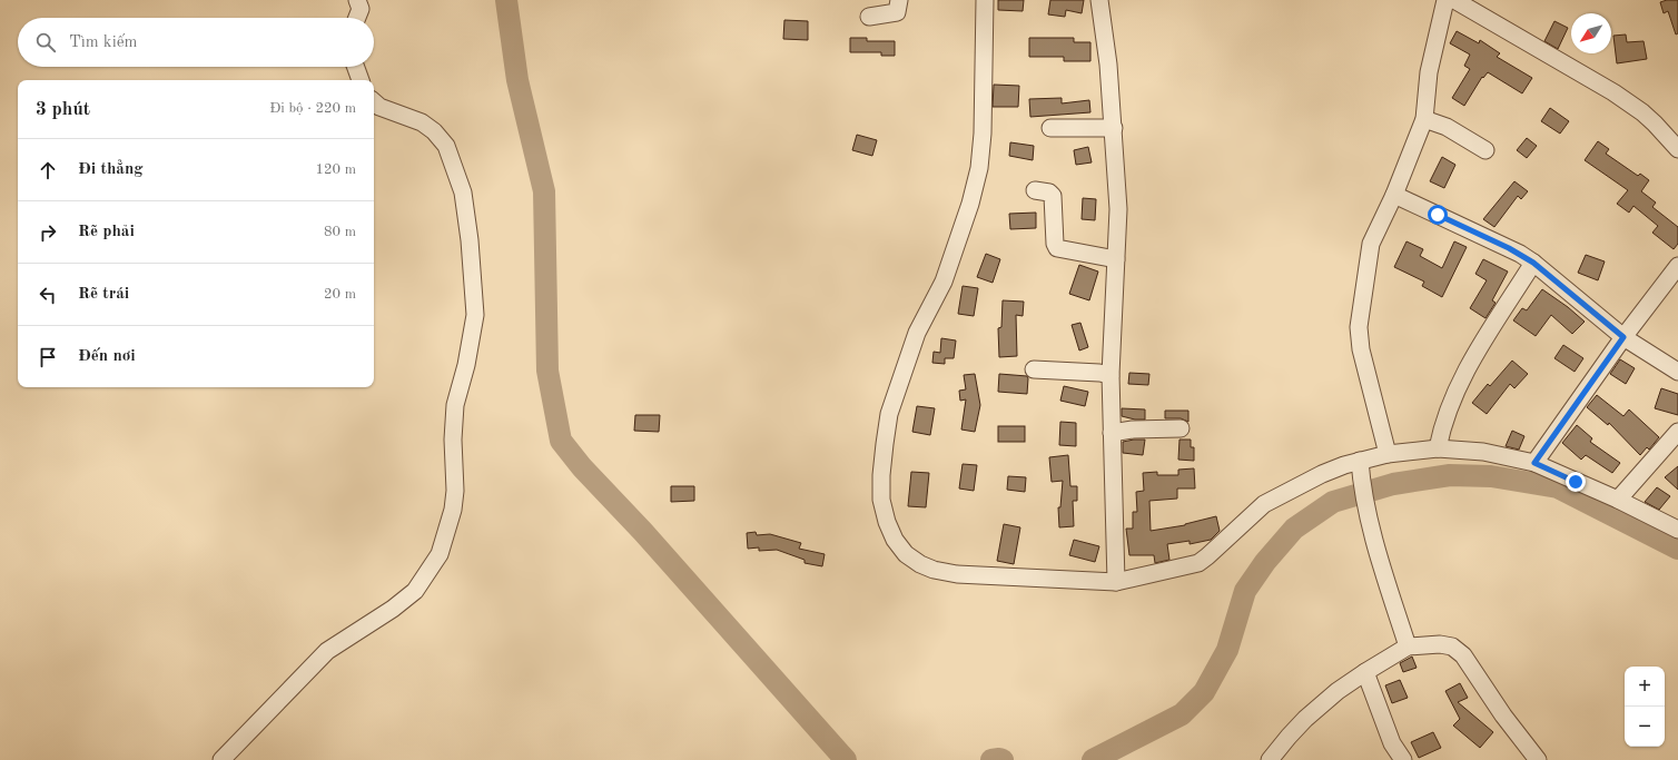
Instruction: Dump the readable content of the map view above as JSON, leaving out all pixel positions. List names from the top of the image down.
{
  "north": "bottom left",
  "page": {
    "search": "Tìm kiếm",
    "heading": ["3 phút", "Đi bộ · 220 m"],
    "list": [
      ["Đi thẳng", "120 m"],
      ["Rẽ phải", "80 m"],
      ["Rẽ trái", "20 m"],
      "Đến nơi"
    ],
    "map_buttons": ["+", "−"]
  }
}
